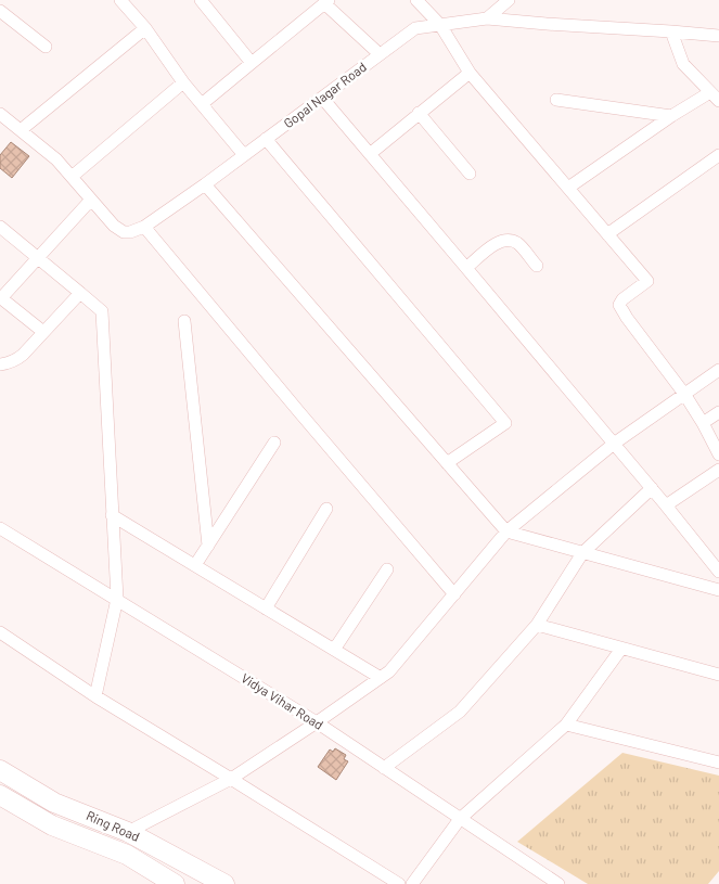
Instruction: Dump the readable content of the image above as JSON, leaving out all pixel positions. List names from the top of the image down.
{
  "streets": {
    "main road": ["Ring Road"],
    "street": ["Gopal Nagar Road", "Vidya Vihar Road"]
  }
}
